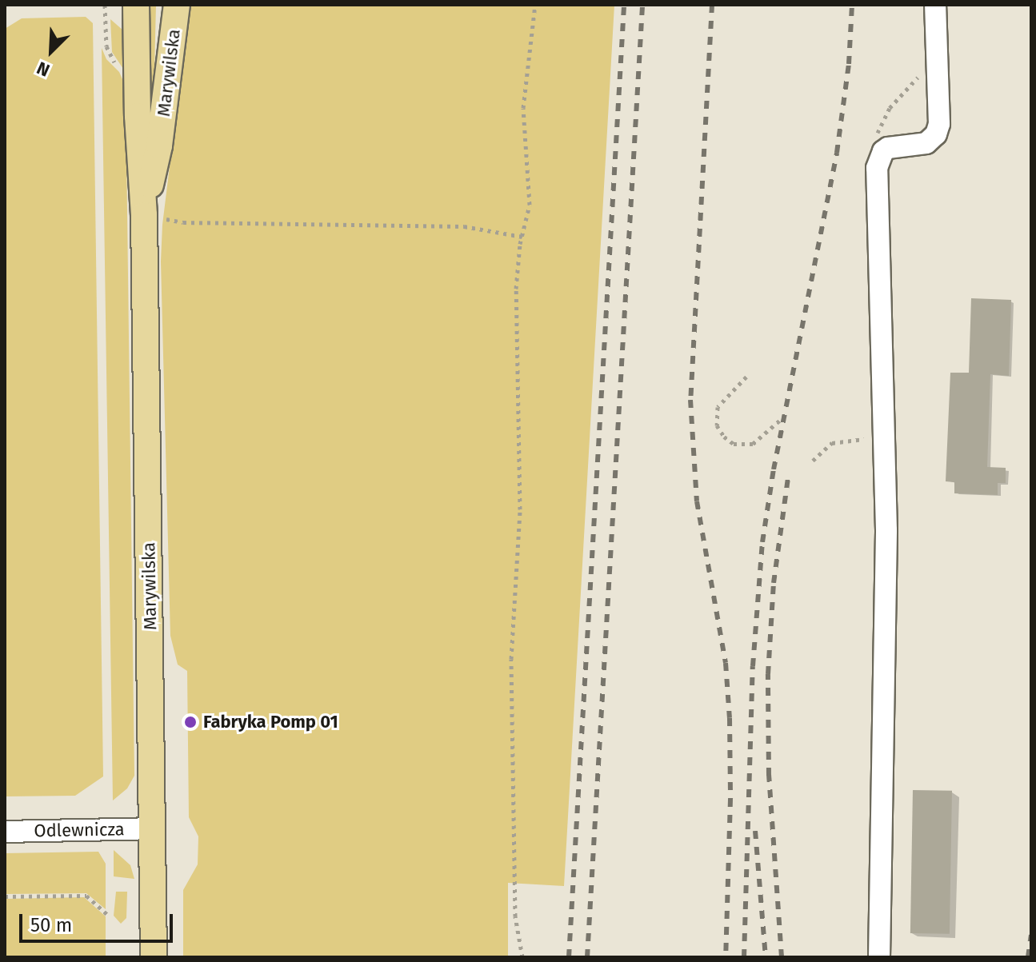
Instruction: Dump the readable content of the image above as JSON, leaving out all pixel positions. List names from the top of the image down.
{
  "streets": {
    "main road": ["Marywilska"],
    "street": ["Odlewnicza"]
  },
  "crossings": [
    ["Marywilska", "Odlewnicza"]
  ],
  "places": ["Fabryka Pomp 01"],
  "scale_bar": "50 m",
  "north": "bottom left"
}
